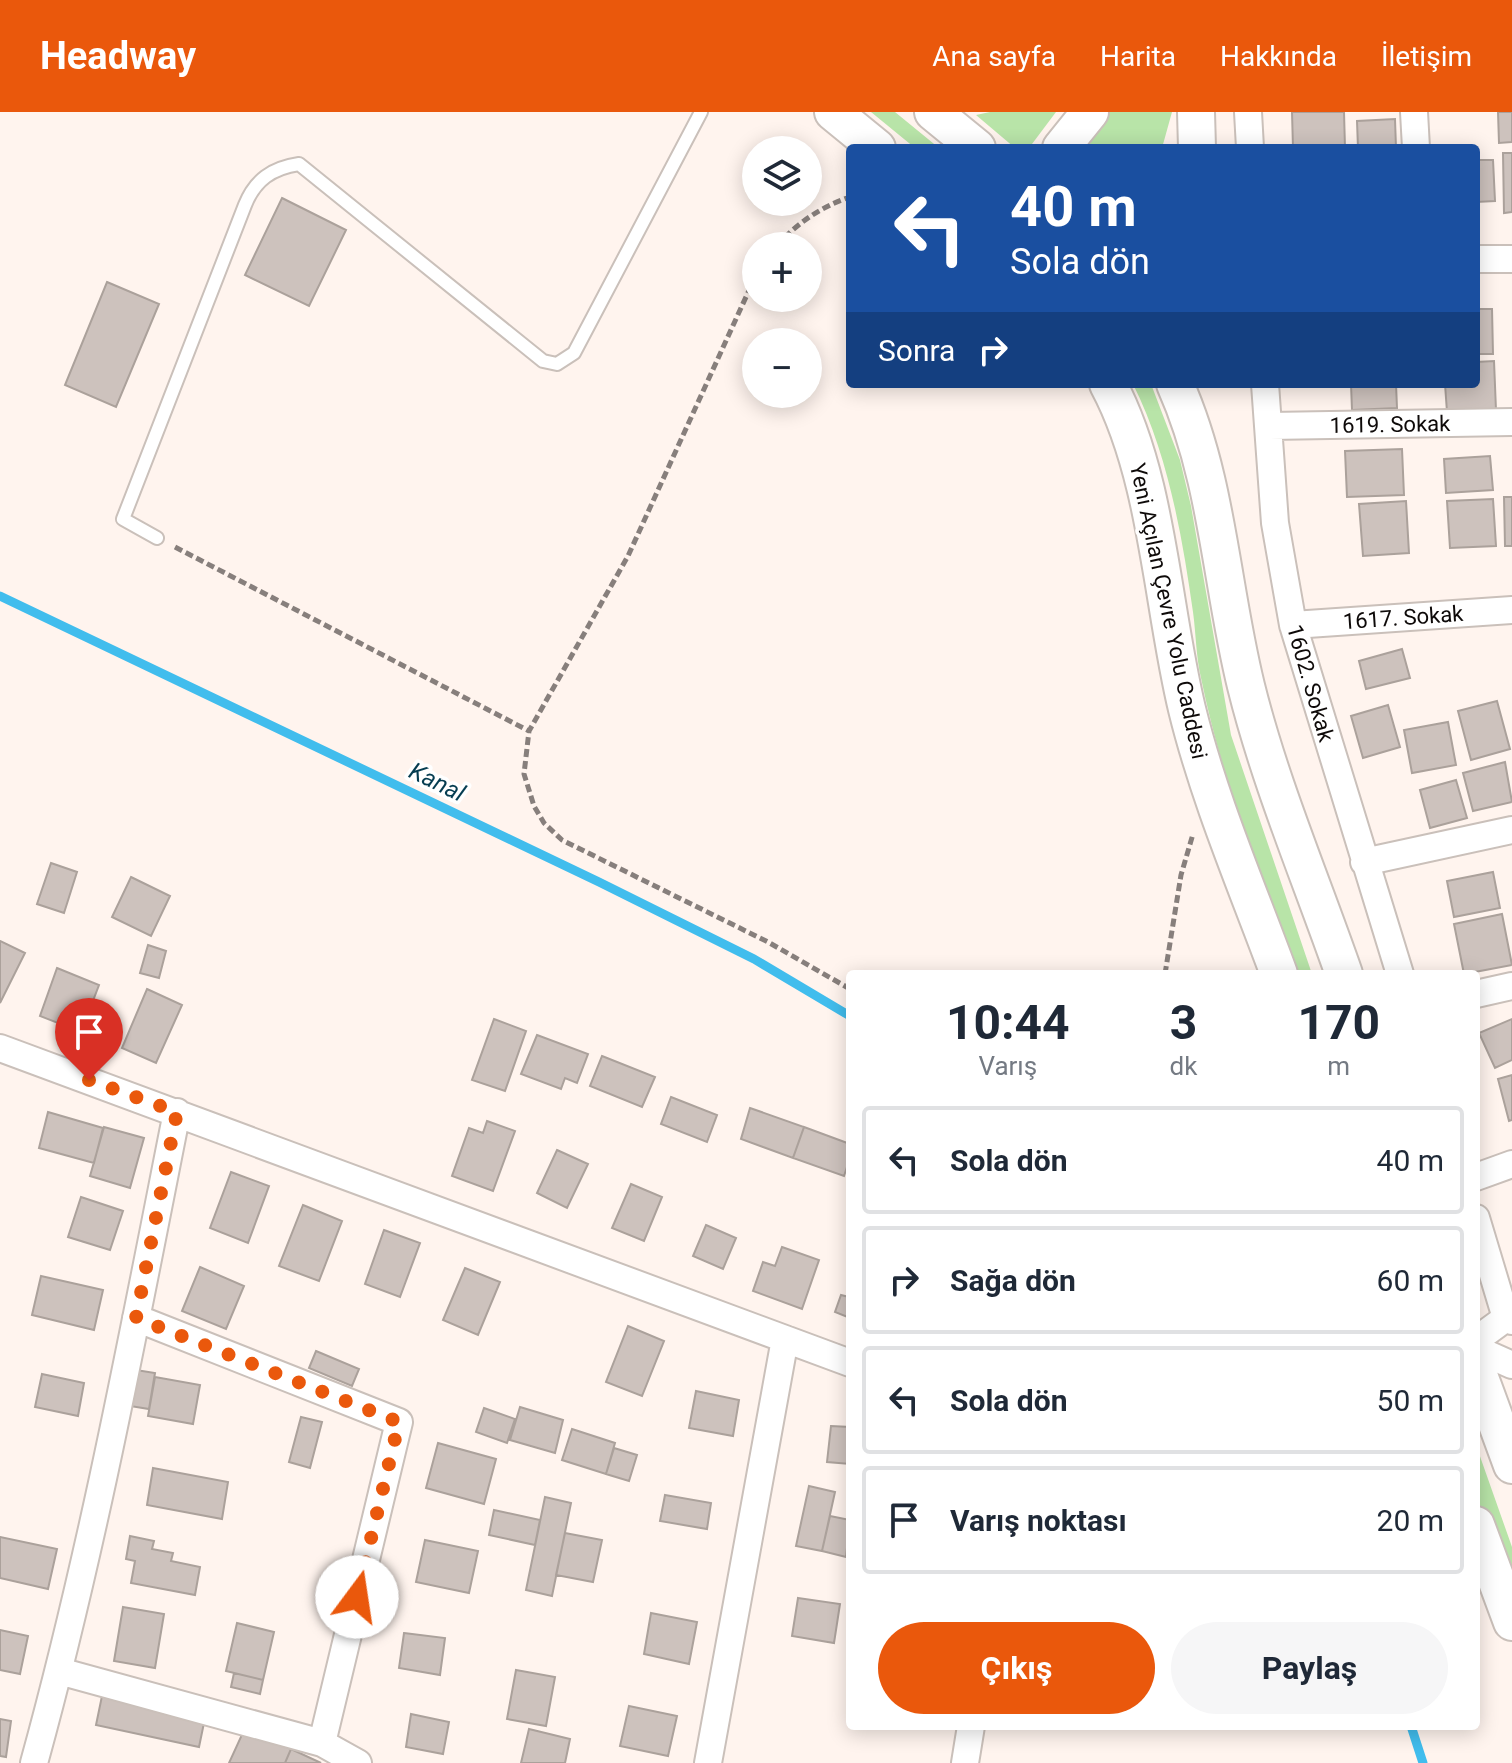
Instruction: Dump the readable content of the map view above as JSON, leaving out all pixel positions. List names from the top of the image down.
{
  "streets": {
    "main road": ["Yeni Açılan Çevre Yolu Caddesi"],
    "street": ["1619. Sokak", "1617. Sokak", "1602. Sokak"]
  },
  "crossings": [
    ["1619. Sokak", "1602. Sokak"],
    ["1617. Sokak", "1602. Sokak"]
  ],
  "water": ["Kanal"],
  "page": {
    "header": "Headway",
    "nav": [
      "Ana sayfa",
      "Harita",
      "Hakkında",
      "İletişim"
    ],
    "map_buttons": ["+", "−"],
    "turn": ["40 m", "Sola dön"],
    "then": "Sonra",
    "eta": [
      "10:44",
      "Varış",
      "3",
      "dk",
      "170",
      "m"
    ],
    "list": [
      {
        "name": "Sola dön",
        "value": "40 m"
      },
      {
        "name": "Sağa dön",
        "value": "60 m"
      },
      {
        "name": "Sola dön",
        "value": "50 m"
      },
      {
        "name": "Varış noktası",
        "value": "20 m"
      }
    ],
    "buttons": ["Çıkış", "Paylaş"]
  }
}
